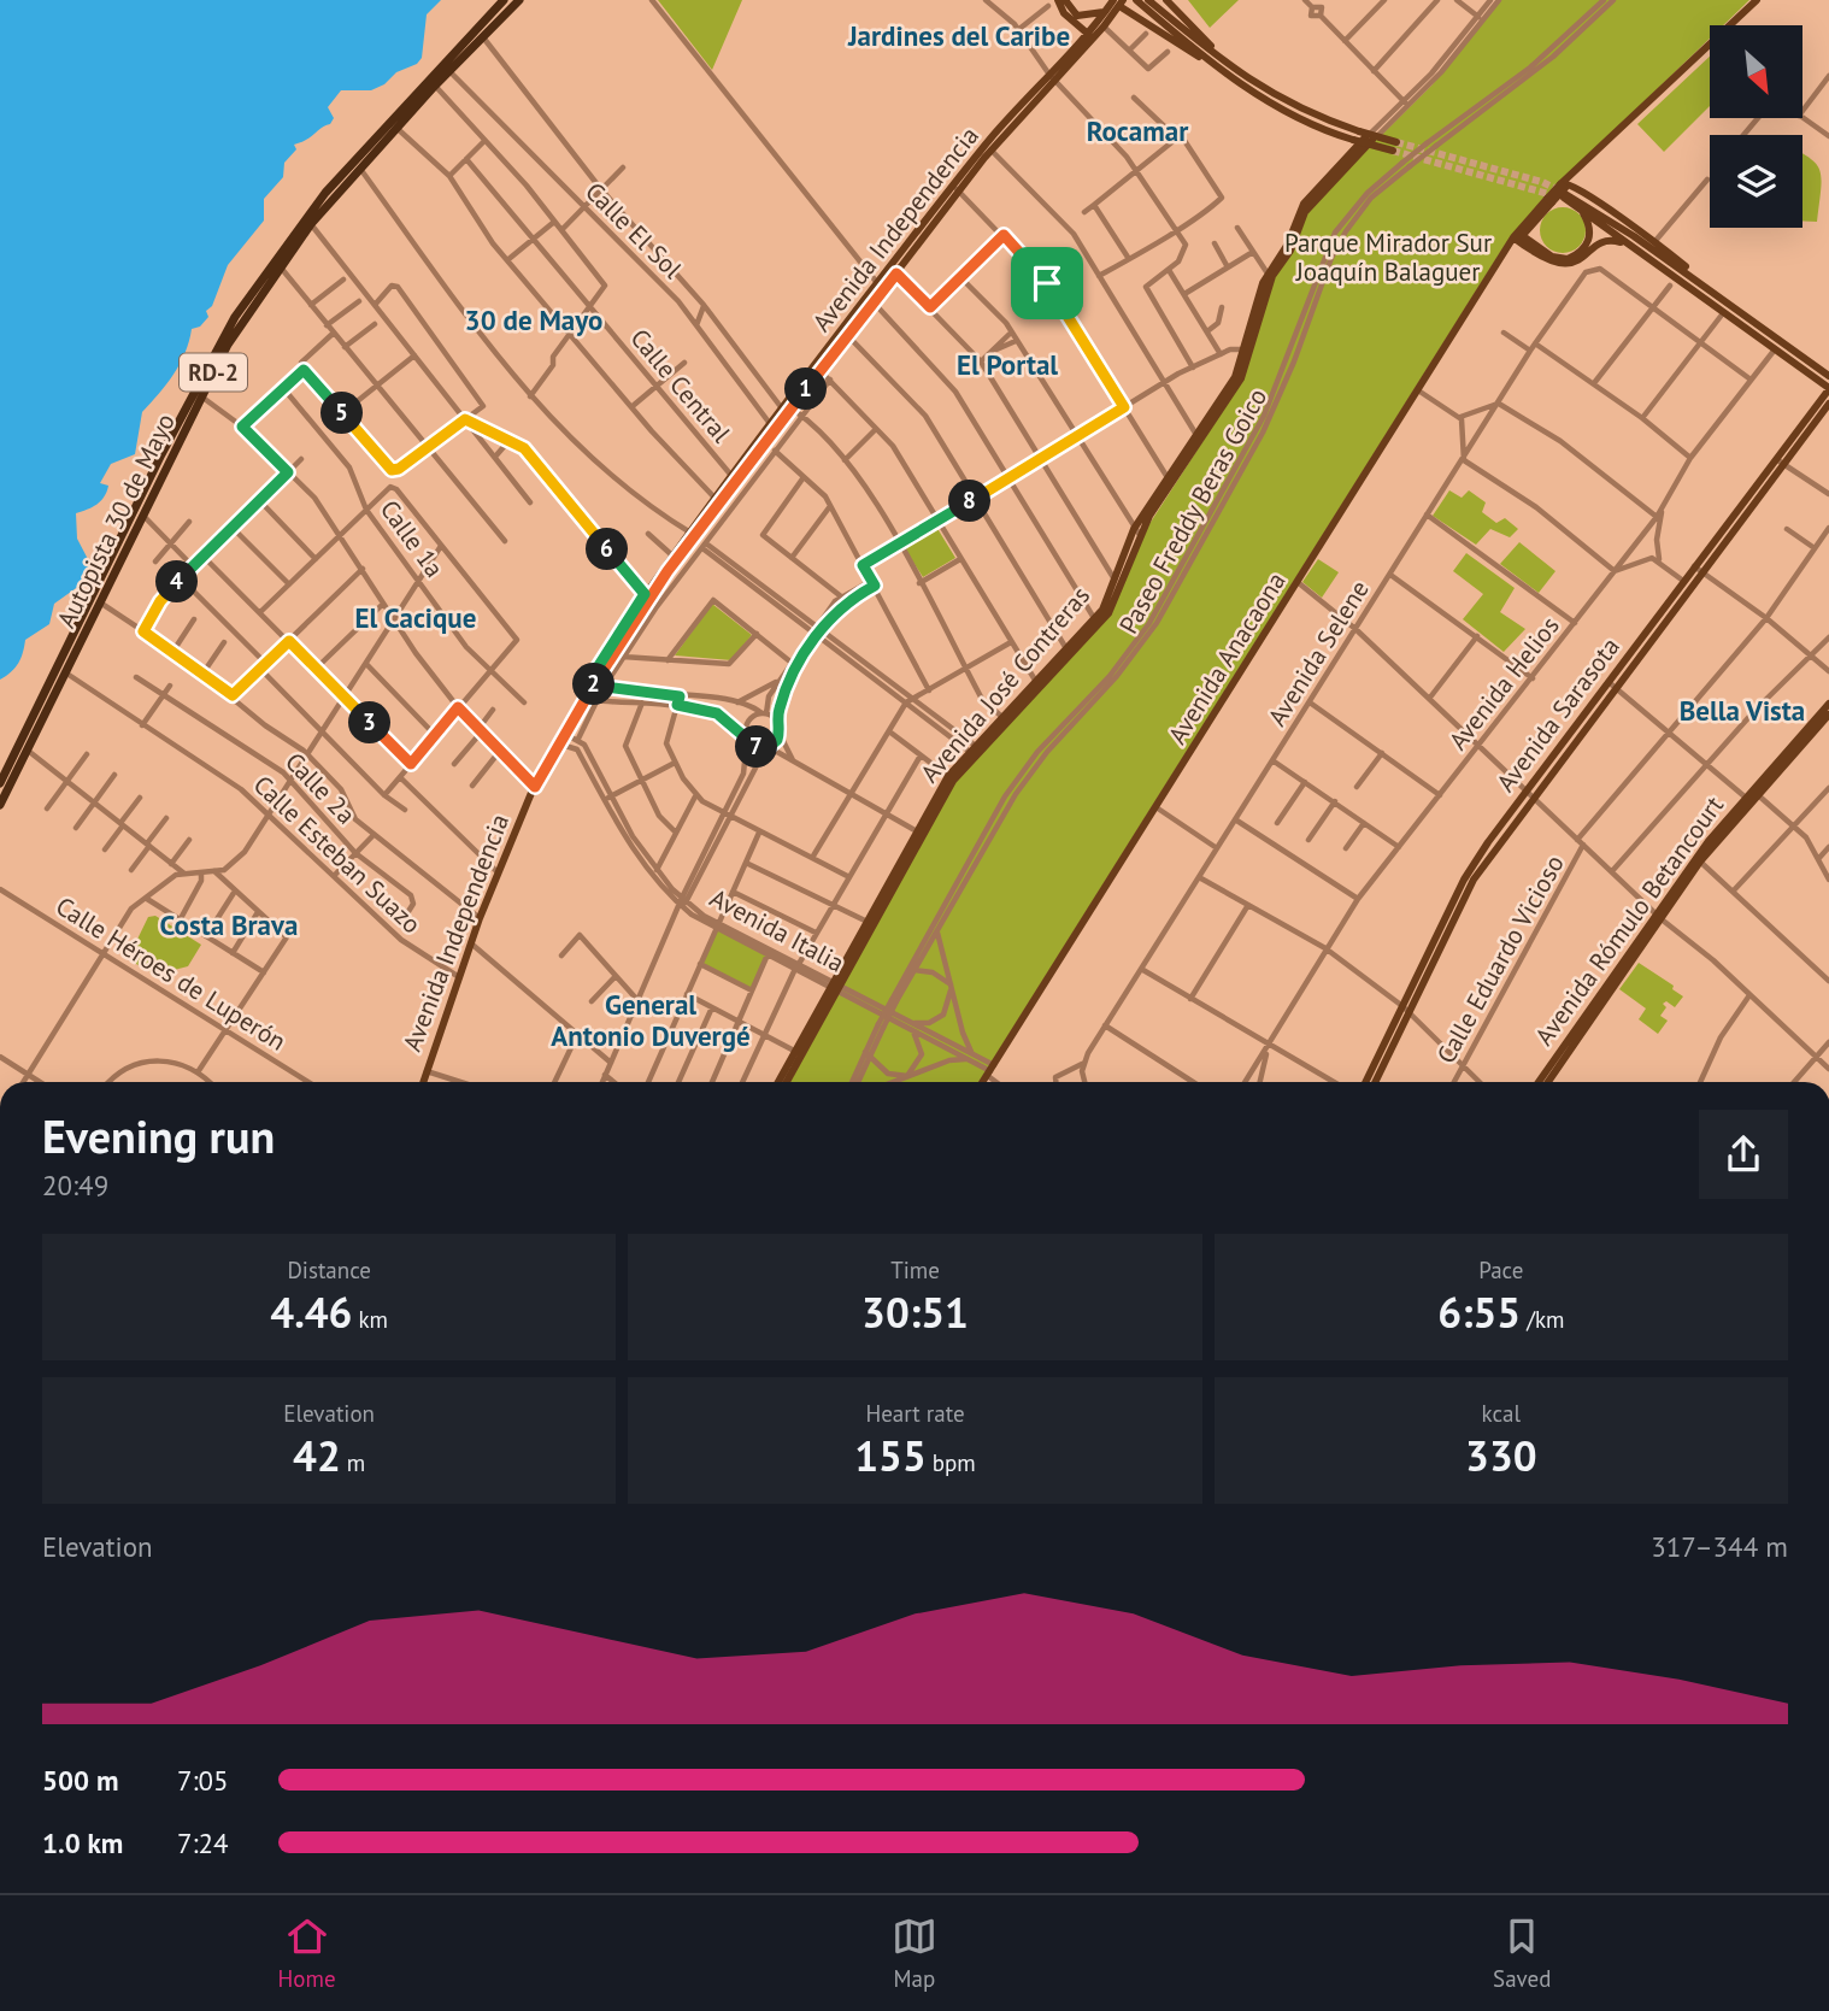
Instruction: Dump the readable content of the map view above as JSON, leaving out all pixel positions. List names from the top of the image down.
{
  "streets": {
    "highway": ["RD-2", "Autopista 30 de Mayo"],
    "main road": [
      "Avenida Independencia",
      "Avenida Anacaona",
      "Avenida José Contreras",
      "Avenida Sarasota",
      "Avenida Rómulo Betancourt"
    ],
    "street": [
      "Calle El Sol",
      "Calle Central",
      "Paseo Freddy Beras Goico",
      "Calle 1a",
      "Avenida Selene",
      "Avenida Helios",
      "Calle 2a",
      "Calle Esteban Suazo",
      "Avenida Italia",
      "Calle Eduardo Vicioso",
      "Calle Héroes de Luperón"
    ]
  },
  "crossings": [
    ["Avenida Independencia", "Calle El Sol"],
    ["Avenida Independencia", "Calle Central"],
    ["Avenida Independencia", "Calle Esteban Suazo"],
    ["Avenida Independencia", "Avenida Italia"],
    ["Calle El Sol", "Autopista 30 de Mayo"],
    ["Autopista 30 de Mayo", "Calle Esteban Suazo"],
    ["Avenida Anacaona", "Avenida Italia"],
    ["Avenida José Contreras", "Avenida Italia"]
  ],
  "districts": [
    "Jardines del Caribe",
    "Rocamar",
    "30 de Mayo",
    "El Portal",
    "El Cacique",
    "Bella Vista",
    "Costa Brava",
    "General Antonio Duvergé"
  ],
  "parks": ["Parque Mirador Sur Joaquín Balaguer"],
  "north": "bottom right",
  "page": {
    "pins": [
      "1",
      "5",
      "8",
      "6",
      "4",
      "2",
      "3",
      "7"
    ],
    "heading": ["Evening run", "20:49"],
    "stats": [
      ["Distance", "4.46 km"],
      ["Time", "30:51"],
      ["Pace", "6:55 /km"],
      ["Elevation", "42 m"],
      ["Heart rate", "155 bpm"],
      ["kcal", "330"]
    ],
    "chart": ["Elevation", "317–344 m"],
    "list": [
      {
        "name": "500 m",
        "note": "7:05"
      },
      {
        "name": "1.0 km",
        "note": "7:24"
      }
    ],
    "tabs": ["Home", "Map", "Saved"]
  }
}
